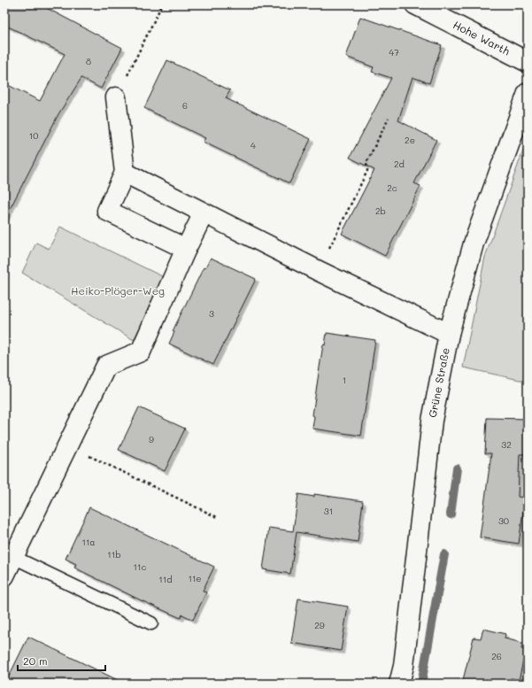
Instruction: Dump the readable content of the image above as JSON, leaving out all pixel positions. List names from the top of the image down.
{
  "streets": {
    "street": ["Hohe Warth", "Grüne Straße"]
  },
  "parks": ["Heiko-Plöger-Weg"],
  "house_numbers": [
    "47",
    "8",
    "6",
    "10",
    "2e",
    "4",
    "2d",
    "2c",
    "2b",
    "3",
    "1",
    "9",
    "32",
    "31",
    "30",
    "11a",
    "11b",
    "11c",
    "11e",
    "11d",
    "29",
    "26"
  ],
  "scale_bar": "20 m"
}
